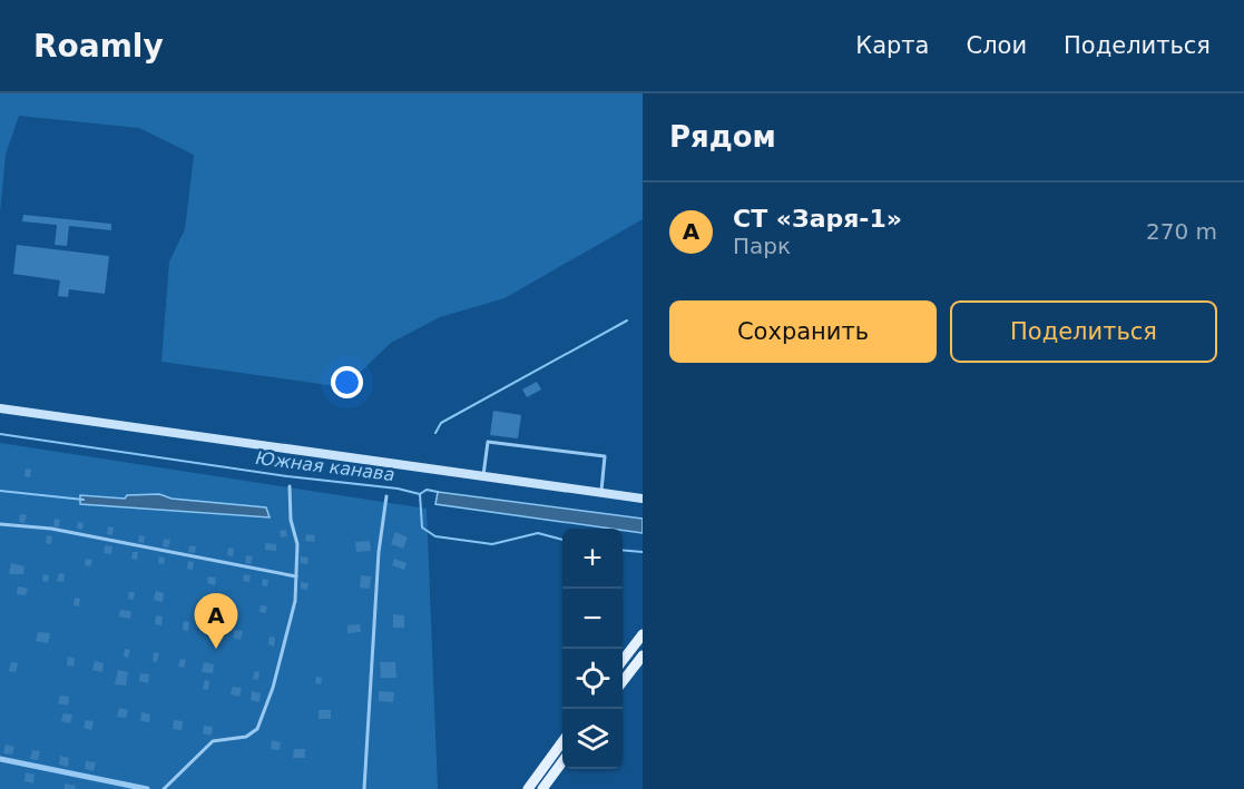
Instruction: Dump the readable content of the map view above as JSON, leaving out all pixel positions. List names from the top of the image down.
{
  "water": ["Южная канава"],
  "page": {
    "header": "Roamly",
    "nav": ["Карта", "Слои", "Поделиться"],
    "heading": "Рядом",
    "list": [
      {
        "mark": "A",
        "name": "СТ «Заря-1»",
        "note": "Парк",
        "value": "270 m"
      }
    ],
    "buttons": ["Сохранить", "Поделиться"],
    "map_buttons": ["+", "−"],
    "pins": "A"
  }
}
